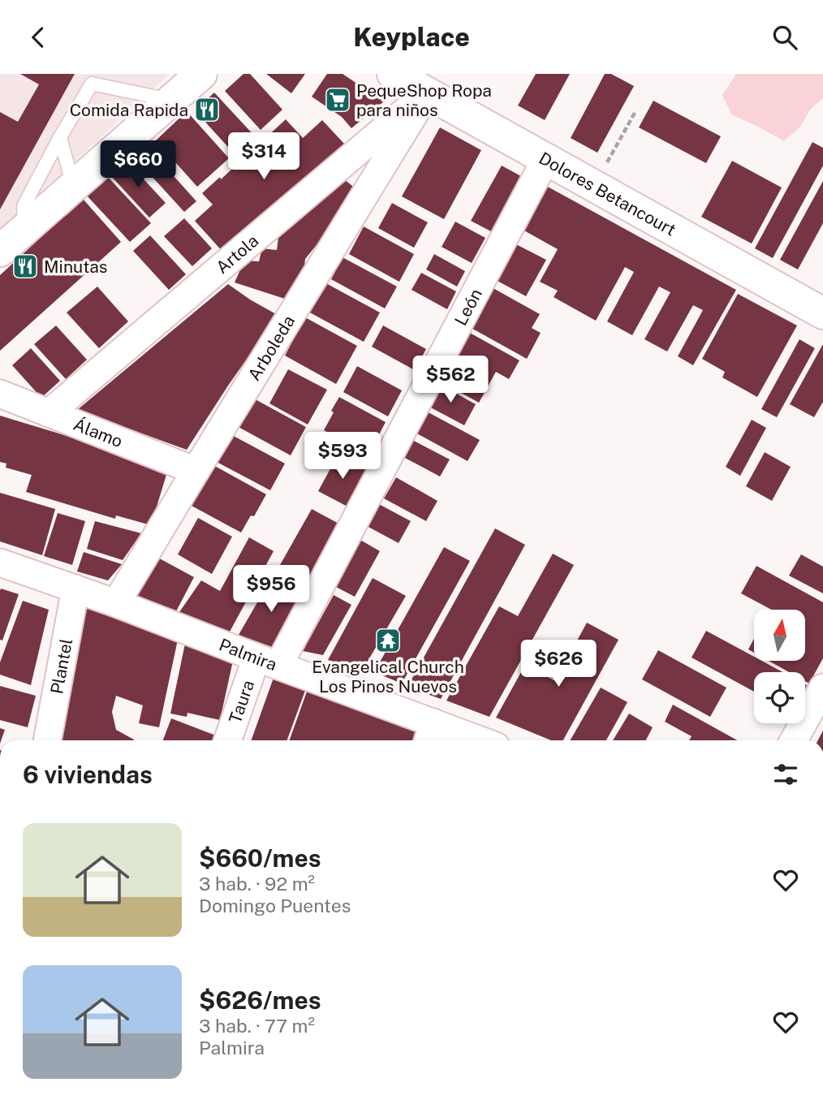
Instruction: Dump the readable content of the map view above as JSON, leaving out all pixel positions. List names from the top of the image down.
{
  "streets": {
    "street": [
      "Dolores Betancourt",
      "Artola",
      "León",
      "Arboleda",
      "Álamo",
      "Palmira",
      "Plantel",
      "Taura"
    ]
  },
  "crossings": [
    ["Dolores Betancourt", "Artola"],
    ["Dolores Betancourt", "León"],
    ["Dolores Betancourt", "Arboleda"],
    ["Artola", "Arboleda"],
    ["Artola", "Álamo"],
    ["León", "Palmira"],
    ["León", "Taura"],
    ["Arboleda", "Álamo"],
    ["Arboleda", "Palmira"],
    ["Palmira", "Plantel"],
    ["Palmira", "Taura"]
  ],
  "places": {
    "supermarket": ["PequeShop Ropa para niños"],
    "restaurant": ["Comida Rapida", "Minutas"],
    "temple": ["Evangelical Church Los Pinos Nuevos"]
  },
  "north": "top",
  "page": {
    "header": "Keyplace",
    "price": [
      "$314",
      "$660",
      "$562",
      "$593",
      "$956",
      "$626"
    ],
    "heading": "6 viviendas",
    "list": [
      {
        "name": "$660/mes",
        "note": "3 hab. · 92 m² · Domingo Puentes"
      },
      {
        "name": "$626/mes",
        "note": "3 hab. · 77 m² · Palmira"
      }
    ]
  }
}
